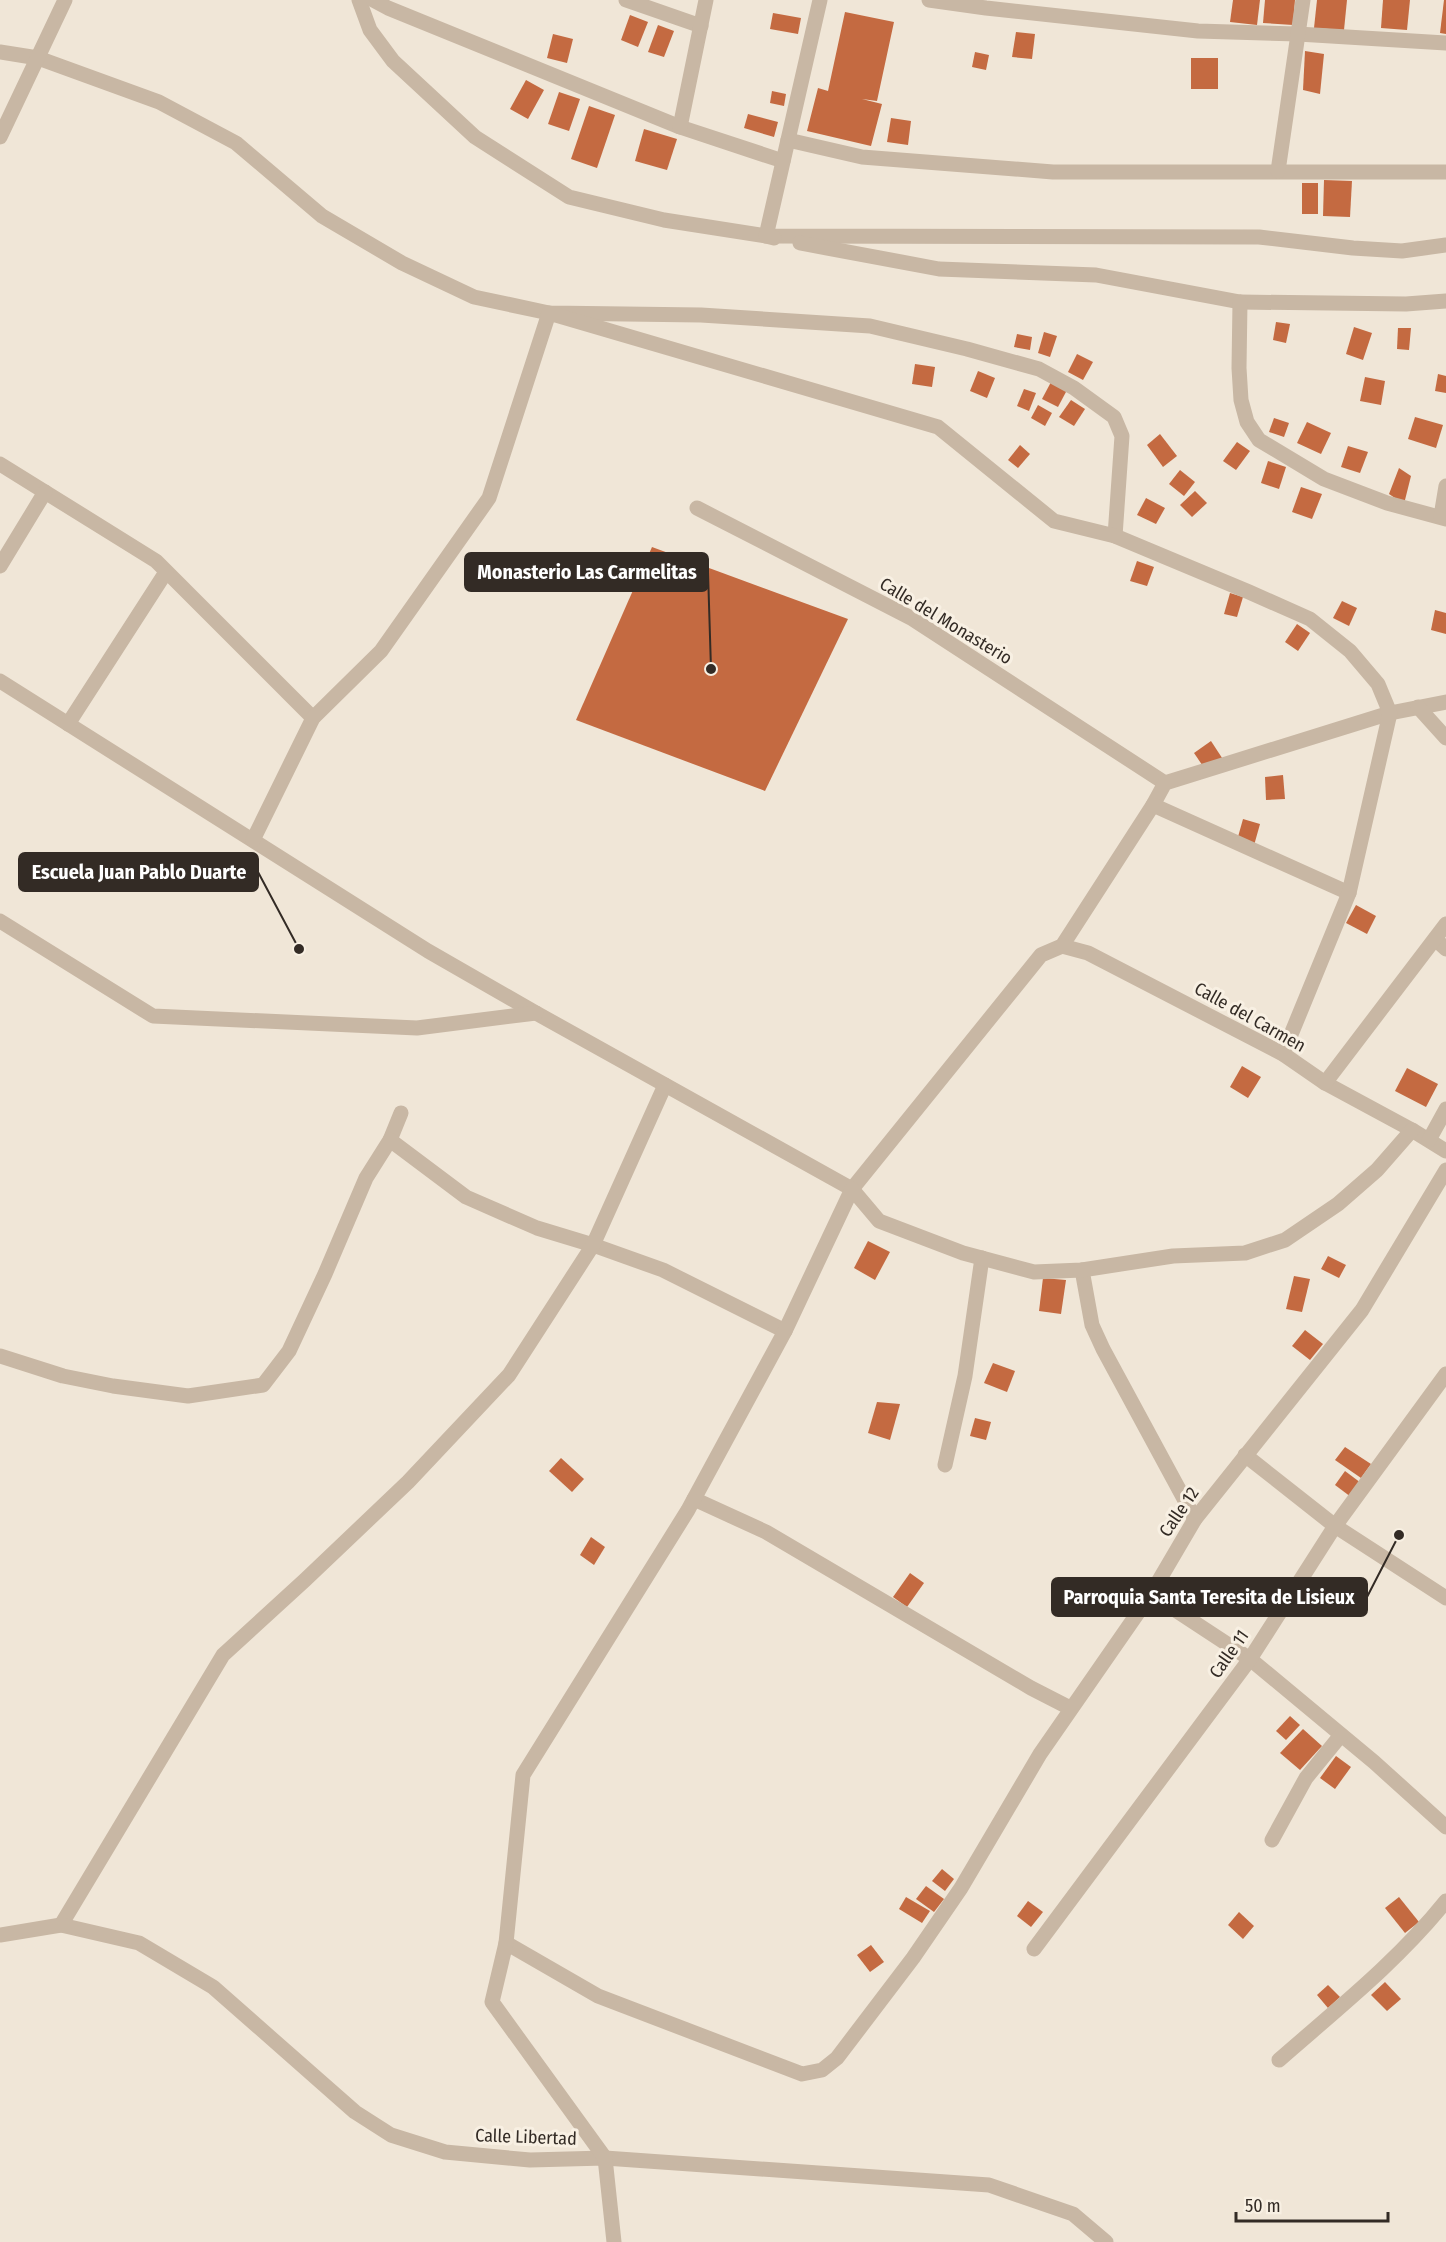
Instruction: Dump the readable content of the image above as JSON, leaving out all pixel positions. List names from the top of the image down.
{
  "streets": {
    "street": [
      "Calle del Monasterio",
      "Calle del Carmen",
      "Calle 12",
      "Calle 11",
      "Calle Libertad"
    ]
  },
  "places": ["Monasterio Las Carmelitas", "Escuela Juan Pablo Duarte", "Parroquia Santa Teresita de Lisieux"],
  "scale_bar": "50 m"
}
